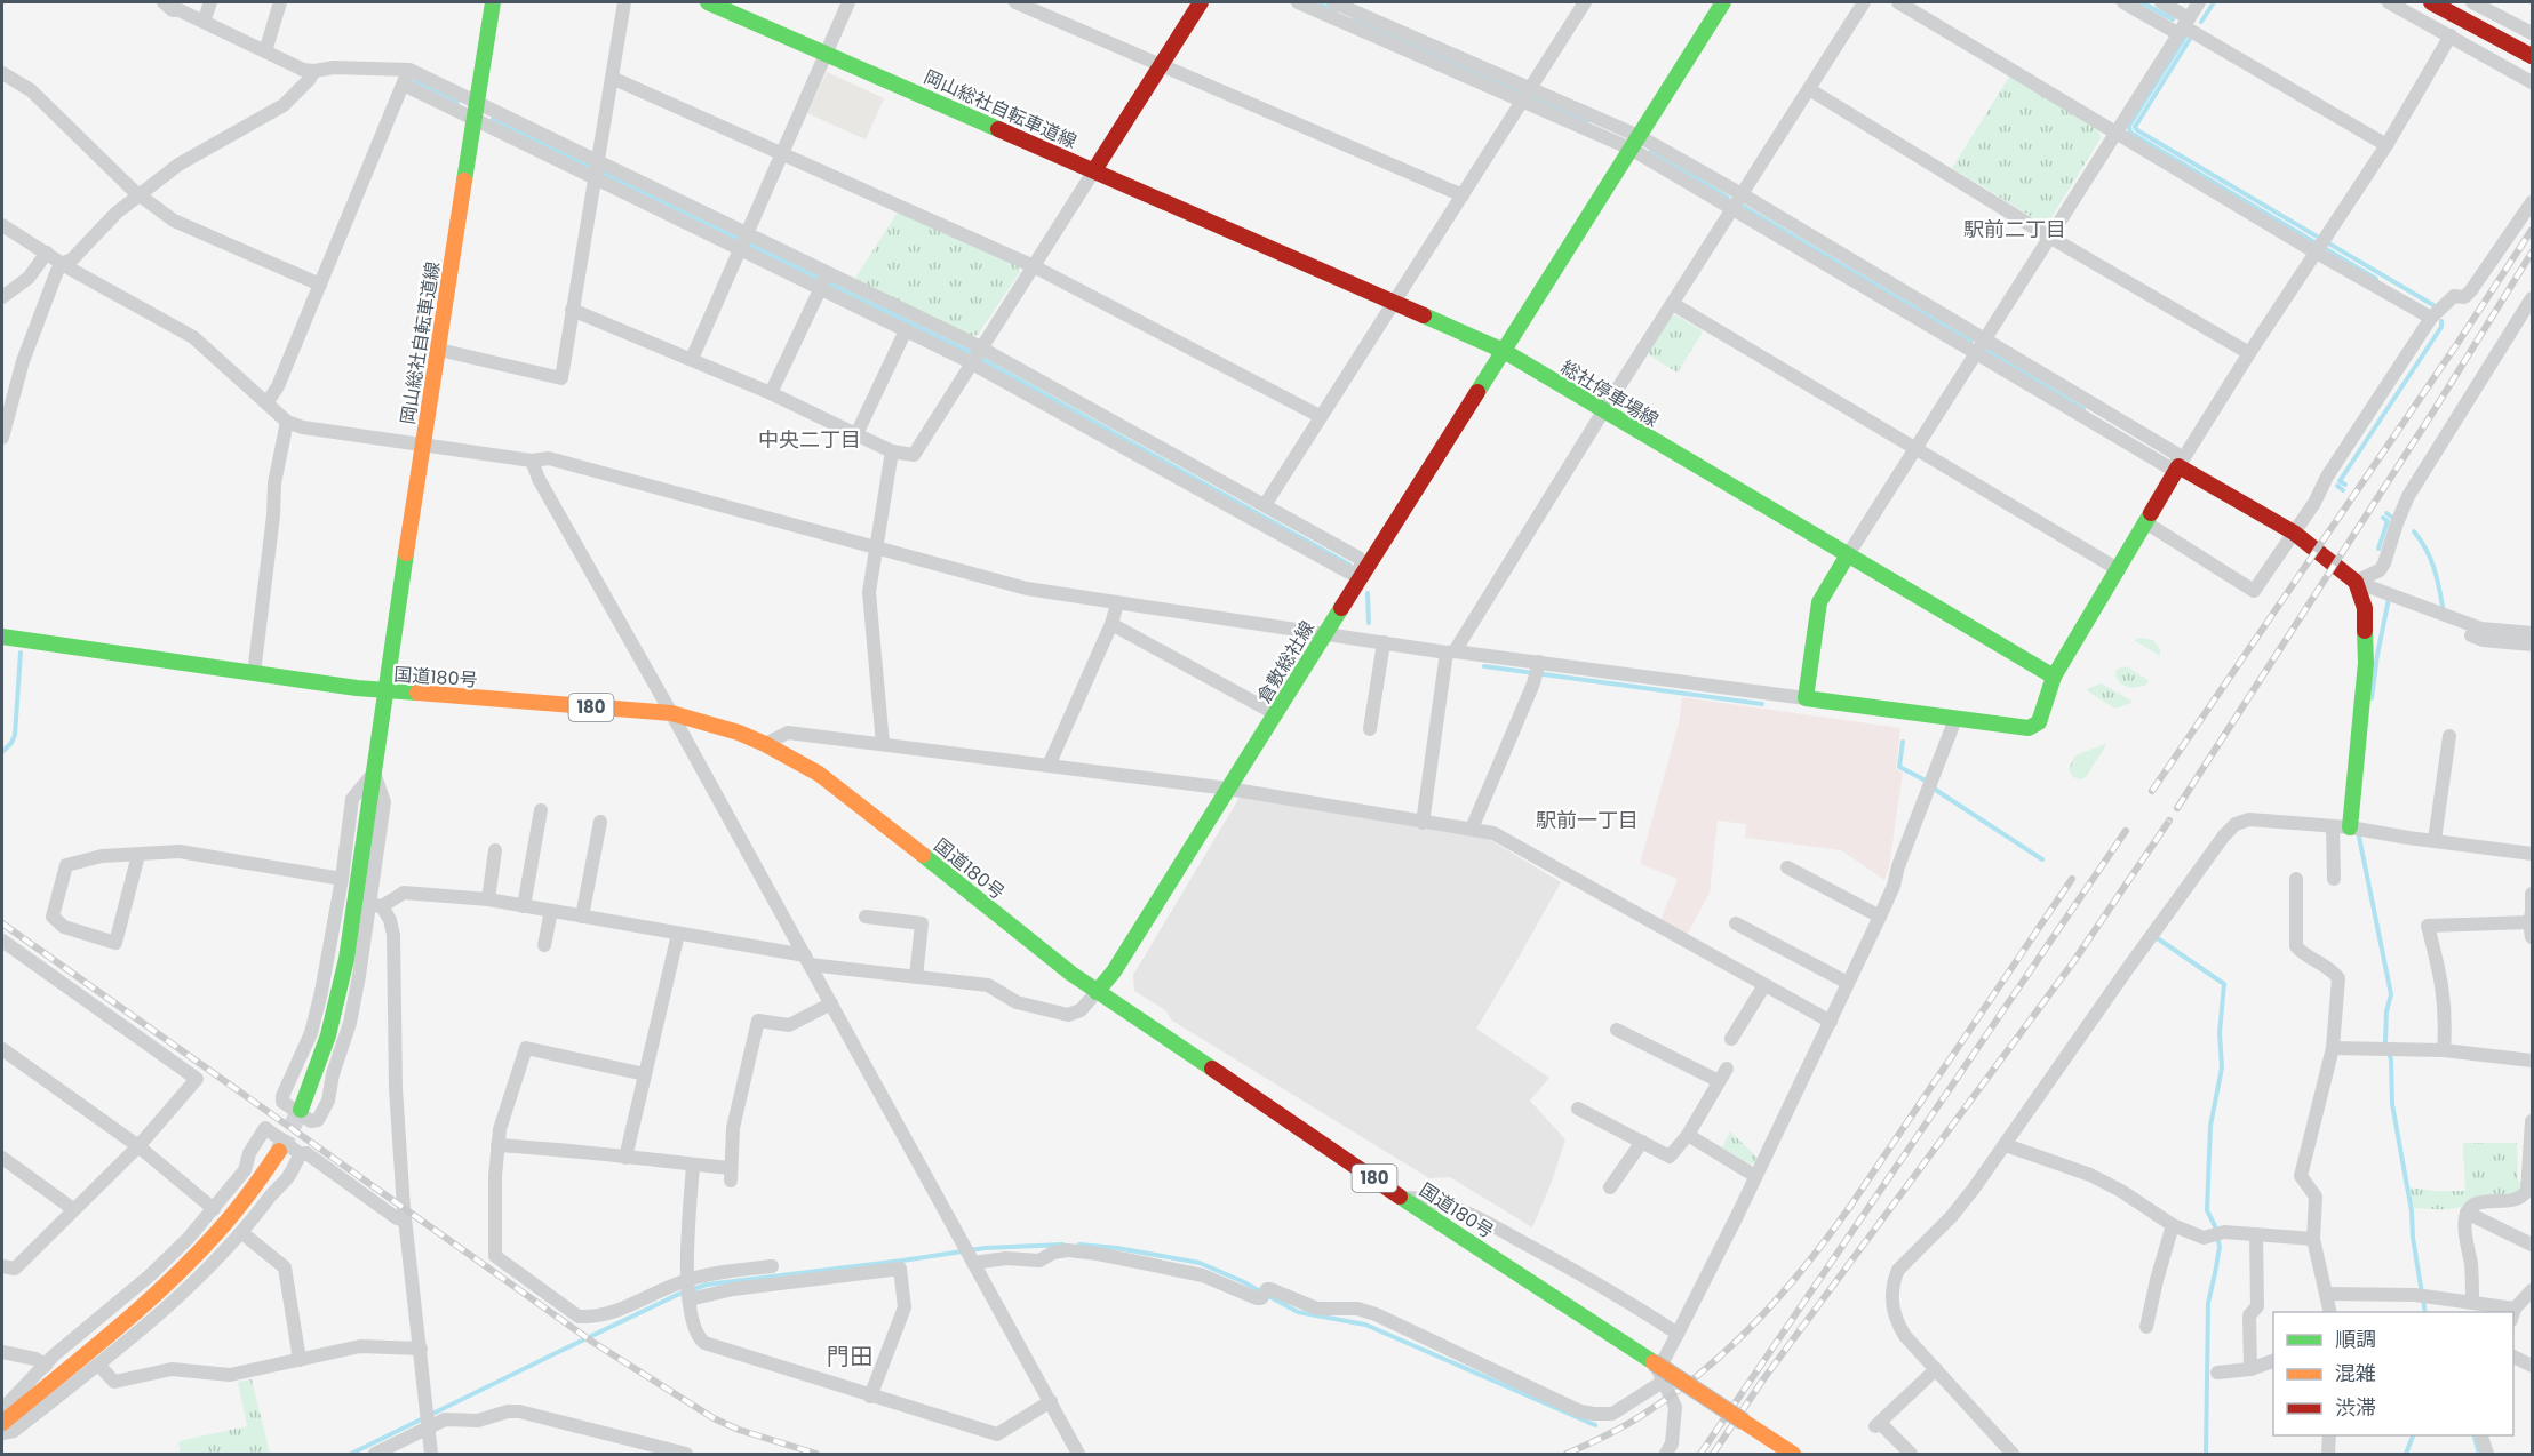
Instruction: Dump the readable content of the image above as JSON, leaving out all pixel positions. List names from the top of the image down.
{
  "streets": {
    "main road": [
      "岡山総社自転車道線",
      "総社停車場線",
      "倉敷総社線",
      "国道180号",
      "180"
    ]
  },
  "crossings": [
    ["岡山総社自転車道線", "総社停車場線"],
    ["岡山総社自転車道線", "国道180号"],
    ["総社停車場線", "倉敷総社線"],
    ["倉敷総社線", "国道180号"]
  ],
  "districts": [
    "駅前二丁目",
    "中央二丁目",
    "駅前一丁目",
    "門田"
  ],
  "legend": ["順調", "混雑", "渋滞"]
}
